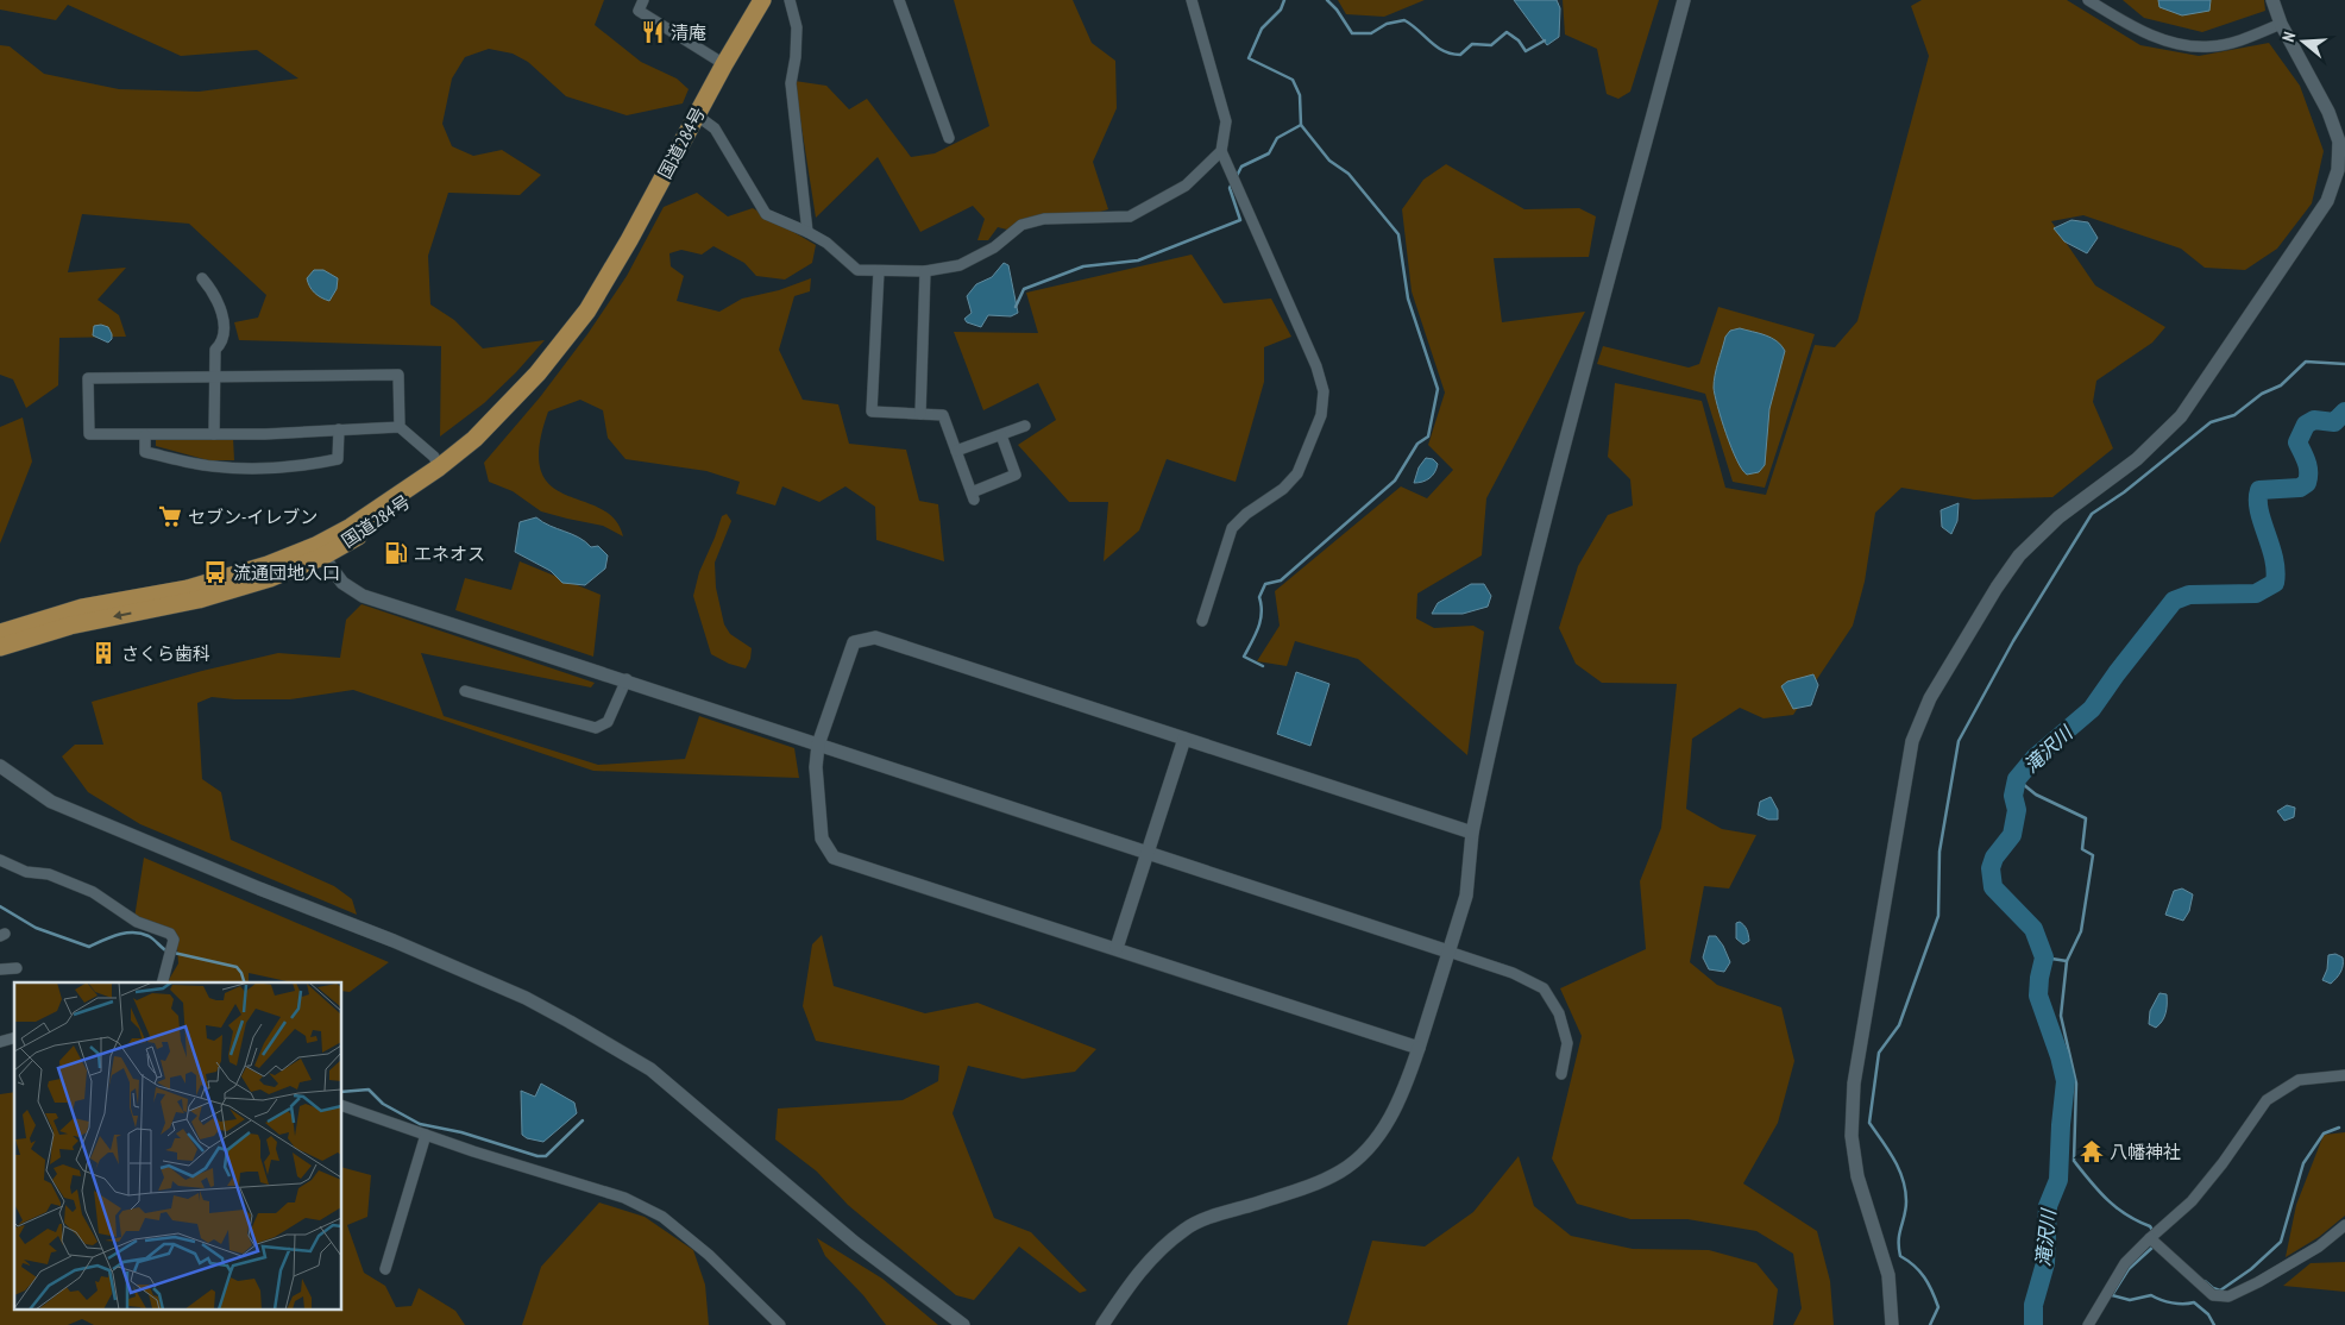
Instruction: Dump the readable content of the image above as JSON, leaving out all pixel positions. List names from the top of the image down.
{
  "streets": {
    "highway": ["国道284号"]
  },
  "water": ["滝沢川"],
  "places": {
    "restaurant": ["清庵"],
    "supermarket": ["セブン-イレブン"],
    "fuel station": ["エネオス"],
    "bus stop": ["流通団地入口"],
    "building": ["さくら歯科"],
    "temple": ["八幡神社"]
  },
  "north": "left"
}
